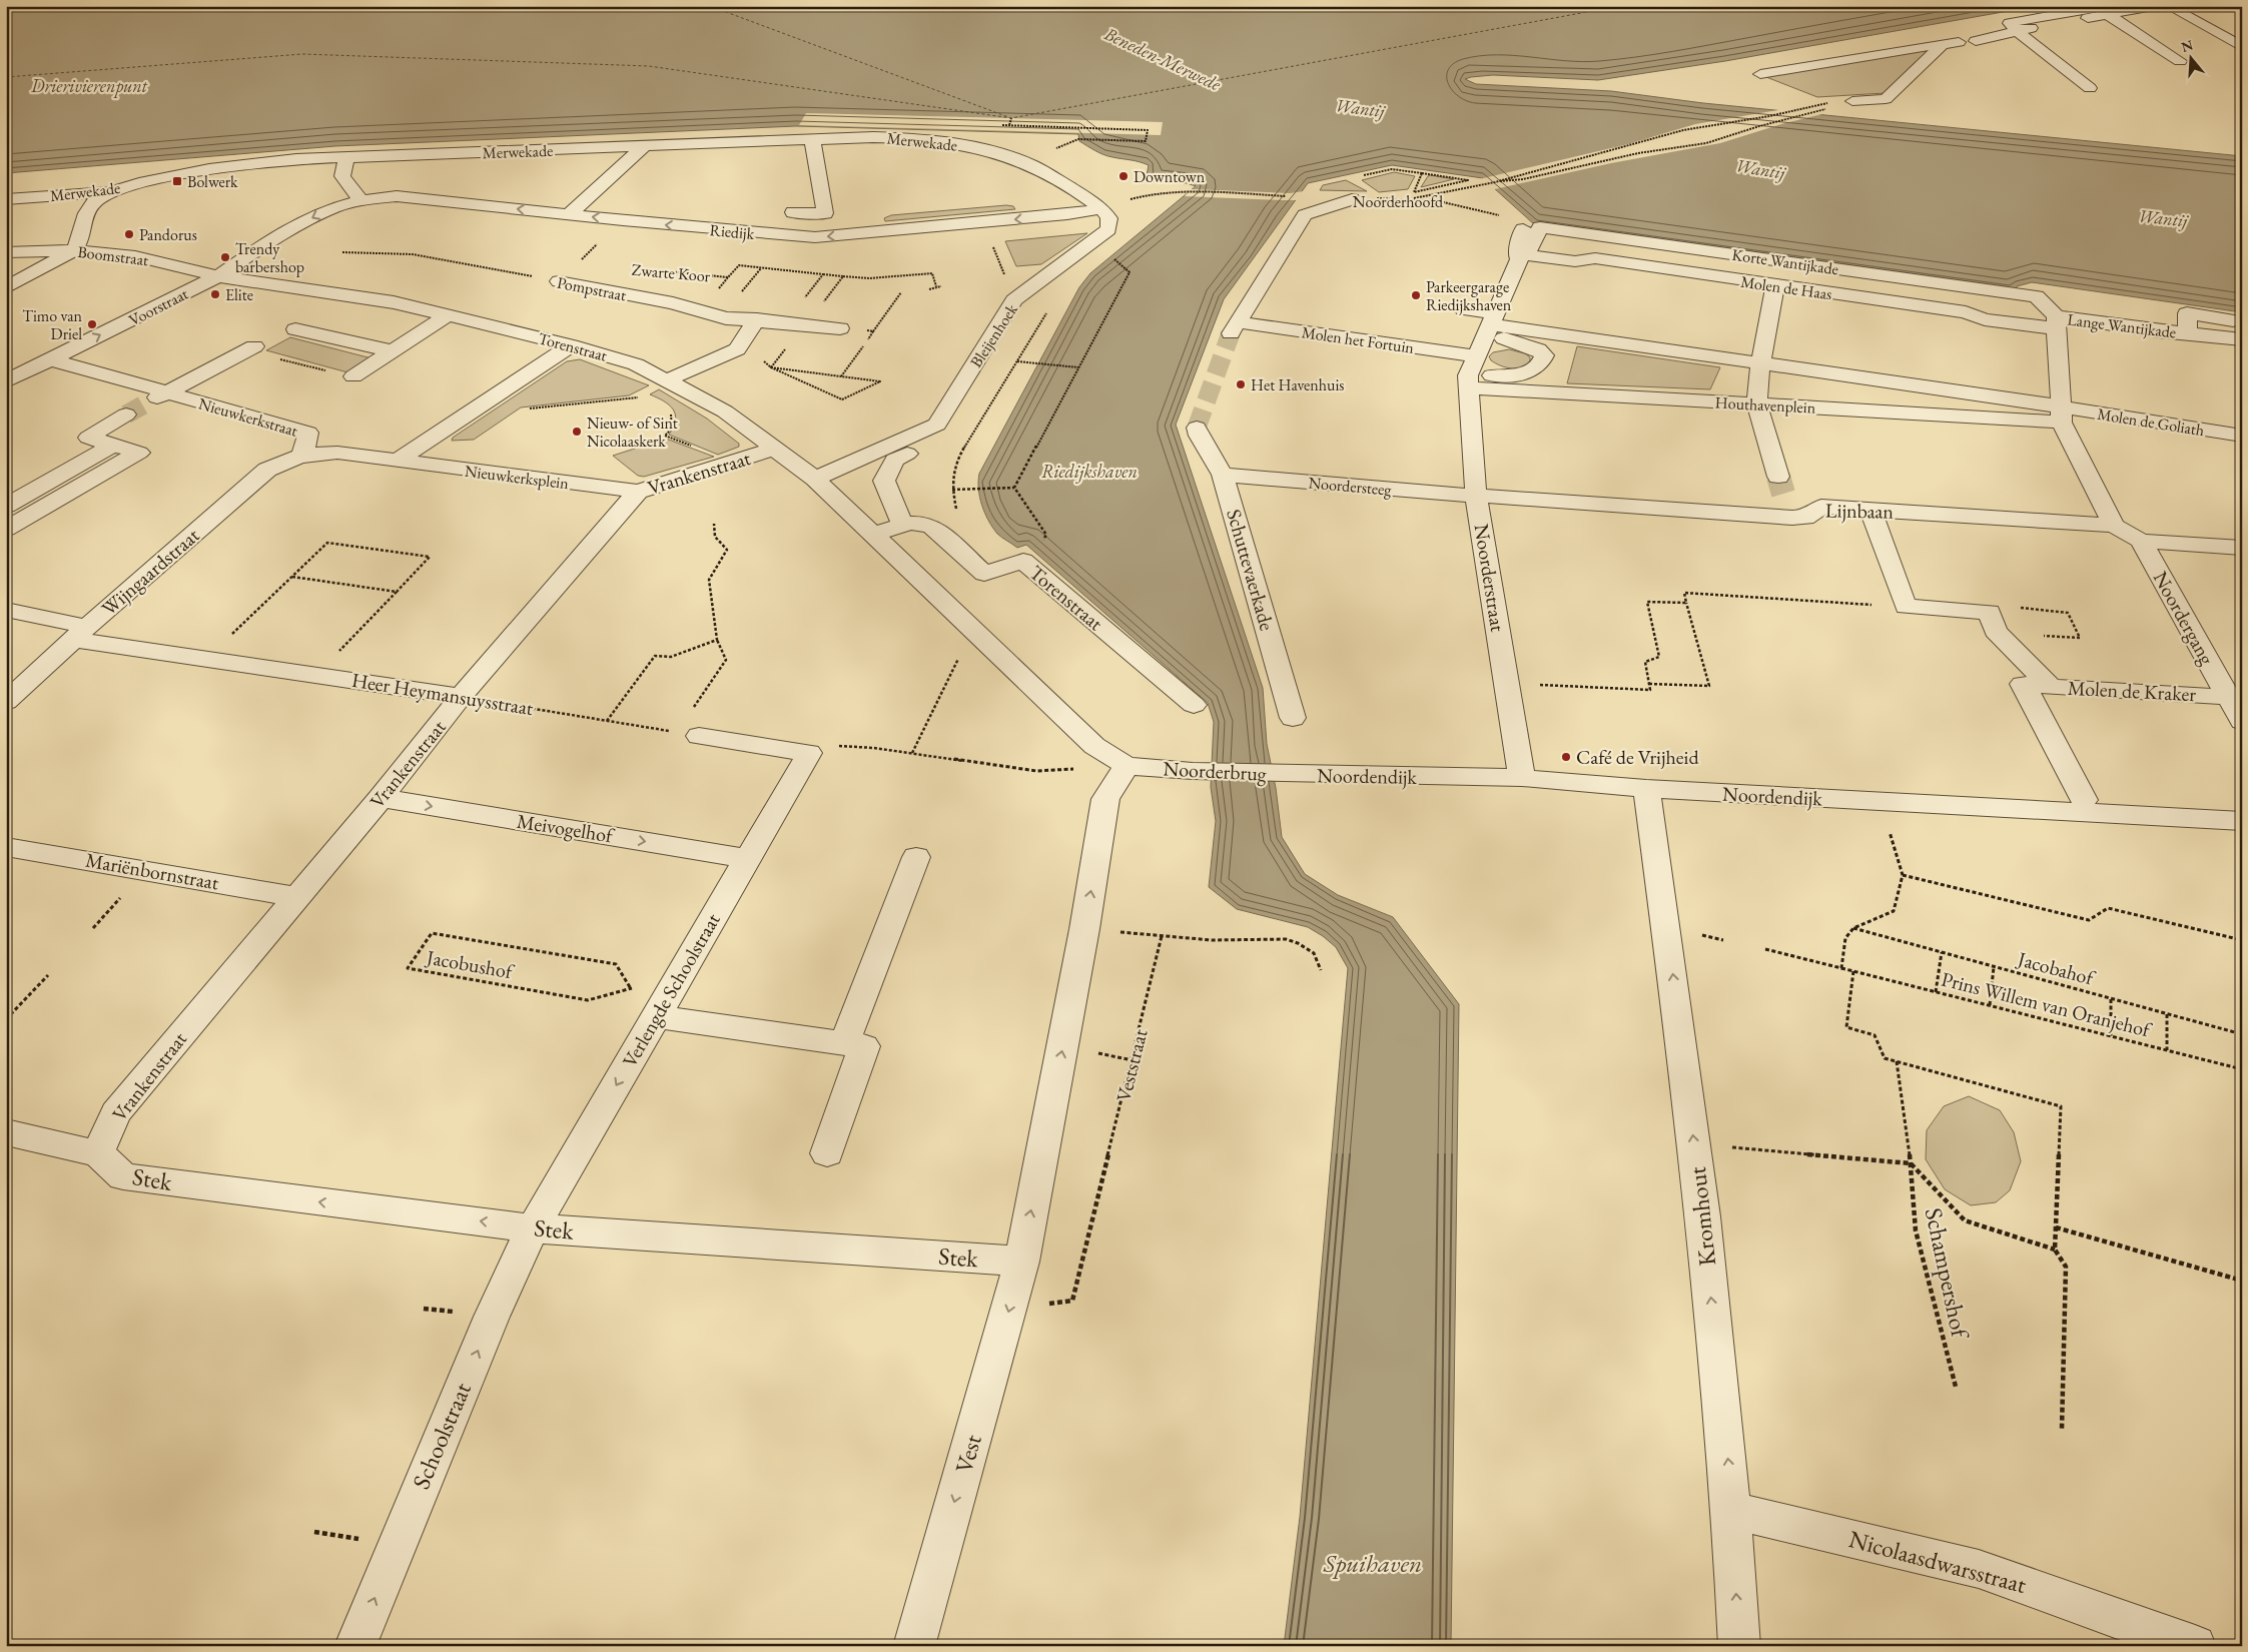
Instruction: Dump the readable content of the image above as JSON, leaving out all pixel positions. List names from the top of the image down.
{
  "streets": {
    "street": [
      "Merwekade",
      "Noorderhoofd",
      "Riedijk",
      "Boomstraat",
      "Korte Wantijkade",
      "Molen de Haas",
      "Pompstraat",
      "Voorstraat",
      "Lange Wantijkade",
      "Bleijenhoek",
      "Molen het Fortuin",
      "Torenstraat",
      "Houthavenplein",
      "Nieuwkerkstraat",
      "Molen de Goliath",
      "Vrankenstraat",
      "Nieuwkerksplein",
      "Noordersteeg",
      "Lijnbaan",
      "Schuttevaerkade",
      "Wijngaardstraat",
      "Noorderstraat",
      "Noordergang",
      "Molen de Kraker",
      "Heer Heymansuysstraat",
      "Noorderbrug",
      "Noordendijk",
      "Meivogelhof",
      "Mariënbornstraat",
      "Verlengde Schoolstraat",
      "Stek",
      "Kromhout",
      "Schoolstraat",
      "Vest",
      "Nicolaasdwarsstraat"
    ],
    "path": [
      "Zwarte Koor",
      "Jacobushof",
      "Jacobahof",
      "Prins Willem van Oranjehof",
      "Veststraat",
      "Schampershof"
    ]
  },
  "crossings": [
    ["Merwekade", "Riedijk"],
    ["Merwekade", "Bleijenhoek"],
    ["Noorderhoofd", "Korte Wantijkade"],
    ["Noorderhoofd", "Molen de Haas"],
    ["Noorderhoofd", "Molen het Fortuin"],
    ["Noorderhoofd", "Noorderstraat"],
    ["Riedijk", "Voorstraat"],
    ["Riedijk", "Bleijenhoek"],
    ["Boomstraat", "Voorstraat"],
    ["Boomstraat", "Torenstraat"],
    ["Korte Wantijkade", "Molen de Haas"],
    ["Korte Wantijkade", "Lange Wantijkade"],
    ["Korte Wantijkade", "Noorderstraat"],
    ["Molen de Haas", "Lange Wantijkade"],
    ["Molen de Haas", "Noorderstraat"],
    ["Voorstraat", "Torenstraat"],
    ["Voorstraat", "Nieuwkerkstraat"],
    ["Bleijenhoek", "Torenstraat"],
    ["Molen het Fortuin", "Houthavenplein"],
    ["Molen het Fortuin", "Noorderstraat"],
    ["Torenstraat", "Vrankenstraat"],
    ["Torenstraat", "Noorderbrug"],
    ["Houthavenplein", "Molen de Goliath"],
    ["Houthavenplein", "Noorderstraat"],
    ["Nieuwkerkstraat", "Nieuwkerksplein"],
    ["Nieuwkerkstraat", "Wijngaardstraat"],
    ["Vrankenstraat", "Nieuwkerksplein"],
    ["Vrankenstraat", "Heer Heymansuysstraat"],
    ["Vrankenstraat", "Meivogelhof"],
    ["Vrankenstraat", "Mariënbornstraat"],
    ["Vrankenstraat", "Stek"],
    ["Nieuwkerksplein", "Wijngaardstraat"],
    ["Noordersteeg", "Lijnbaan"],
    ["Noordersteeg", "Schuttevaerkade"],
    ["Noordersteeg", "Noorderstraat"],
    ["Lijnbaan", "Noorderstraat"],
    ["Lijnbaan", "Noordergang"],
    ["Wijngaardstraat", "Heer Heymansuysstraat"],
    ["Noorderstraat", "Noordendijk"],
    ["Noordergang", "Molen de Kraker"],
    ["Heer Heymansuysstraat", "Verlengde Schoolstraat"],
    ["Noorderbrug", "Noordendijk"],
    ["Noordendijk", "Kromhout"],
    ["Meivogelhof", "Verlengde Schoolstraat"],
    ["Jacobushof", "Verlengde Schoolstraat"],
    ["Jacobahof", "Prins Willem van Oranjehof"],
    ["Verlengde Schoolstraat", "Stek"],
    ["Verlengde Schoolstraat", "Schoolstraat"],
    ["Veststraat", "Vest"],
    ["Stek", "Schoolstraat"],
    ["Stek", "Vest"],
    ["Kromhout", "Nicolaasdwarsstraat"]
  ],
  "one_way": [
    "Riedijk",
    "Meivogelhof",
    "Verlengde Schoolstraat",
    "Stek",
    "Kromhout",
    "Schoolstraat",
    "Vest"
  ],
  "water": [
    "Beneden-Merwede",
    "Drierivierenpunt",
    "Wantij",
    "Riedijkshaven",
    "Spuihaven"
  ],
  "places": {
    "other": [
      "Downtown",
      "Pandorus",
      "Trendy barbershop",
      "Elite",
      "Parkeergarage Riedijkshaven",
      "Timo van Driel",
      "Het Havenhuis",
      "Nieuw- of Sint Nicolaaskerk",
      "Café de Vrijheid"
    ],
    "transit": ["Bolwerk"]
  },
  "north": "top"
}
